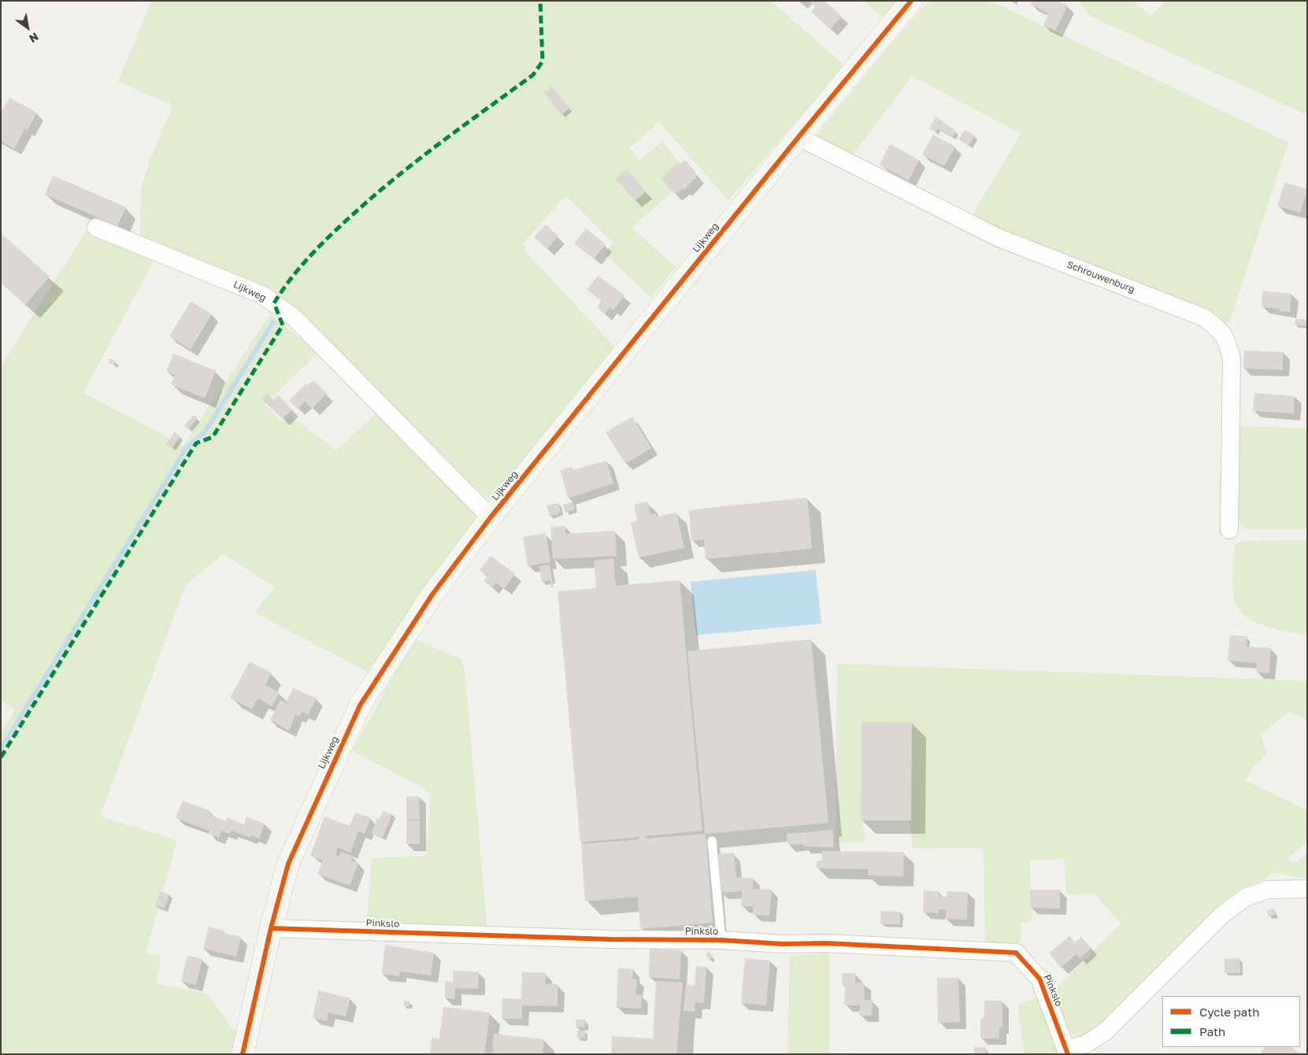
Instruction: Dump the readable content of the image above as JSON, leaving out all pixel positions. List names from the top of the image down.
{
  "streets": {
    "street": ["Lijkweg", "Schrouwenburg", "Pinkslo"]
  },
  "crossings": [
    ["Lijkweg", "Schrouwenburg"],
    ["Lijkweg", "Pinkslo"]
  ],
  "legend": ["Cycle path", "Path"],
  "north": "bottom right"
}
